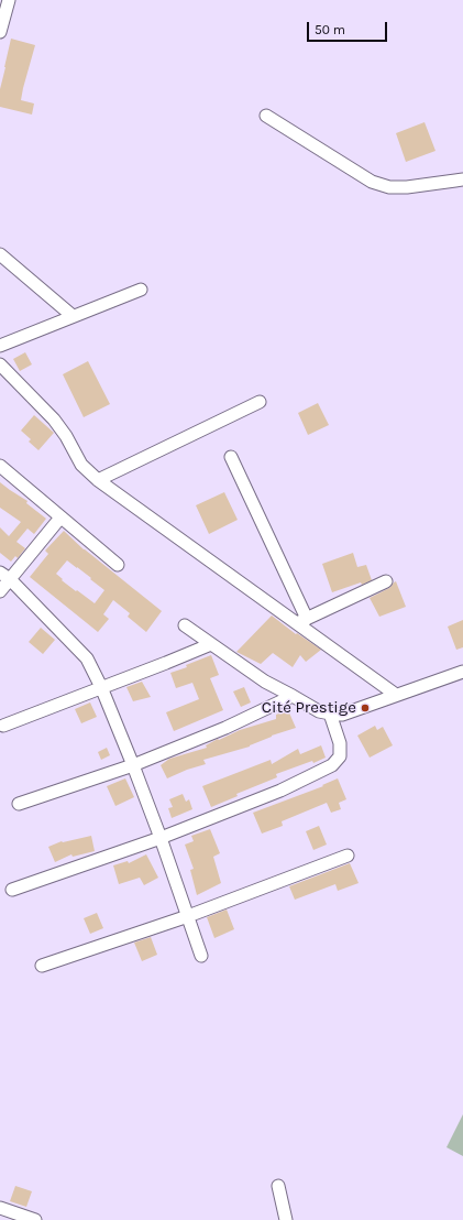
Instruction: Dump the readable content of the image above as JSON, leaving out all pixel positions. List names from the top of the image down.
{
  "places": ["Cité Prestige"],
  "scale_bar": "50 m"
}
